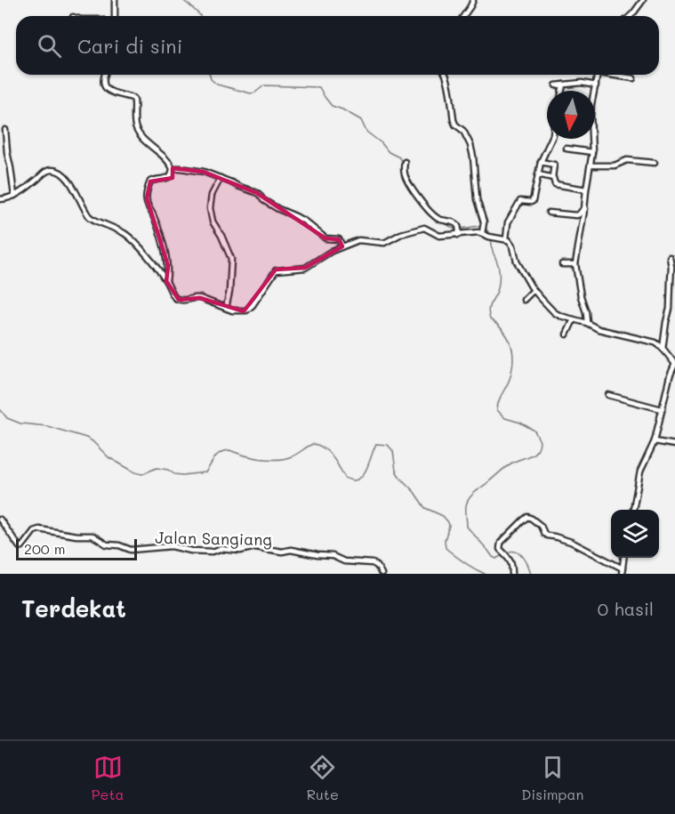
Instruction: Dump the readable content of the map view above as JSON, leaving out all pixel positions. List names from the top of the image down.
{
  "streets": {
    "street": ["Jalan Sangiang"]
  },
  "scale_bar": "200 m",
  "north": "bottom",
  "page": {
    "search": "Cari di sini",
    "scale": "200 m",
    "heading": ["Terdekat", "0 hasil"],
    "nav": ["Peta", "Rute", "Disimpan"]
  }
}
